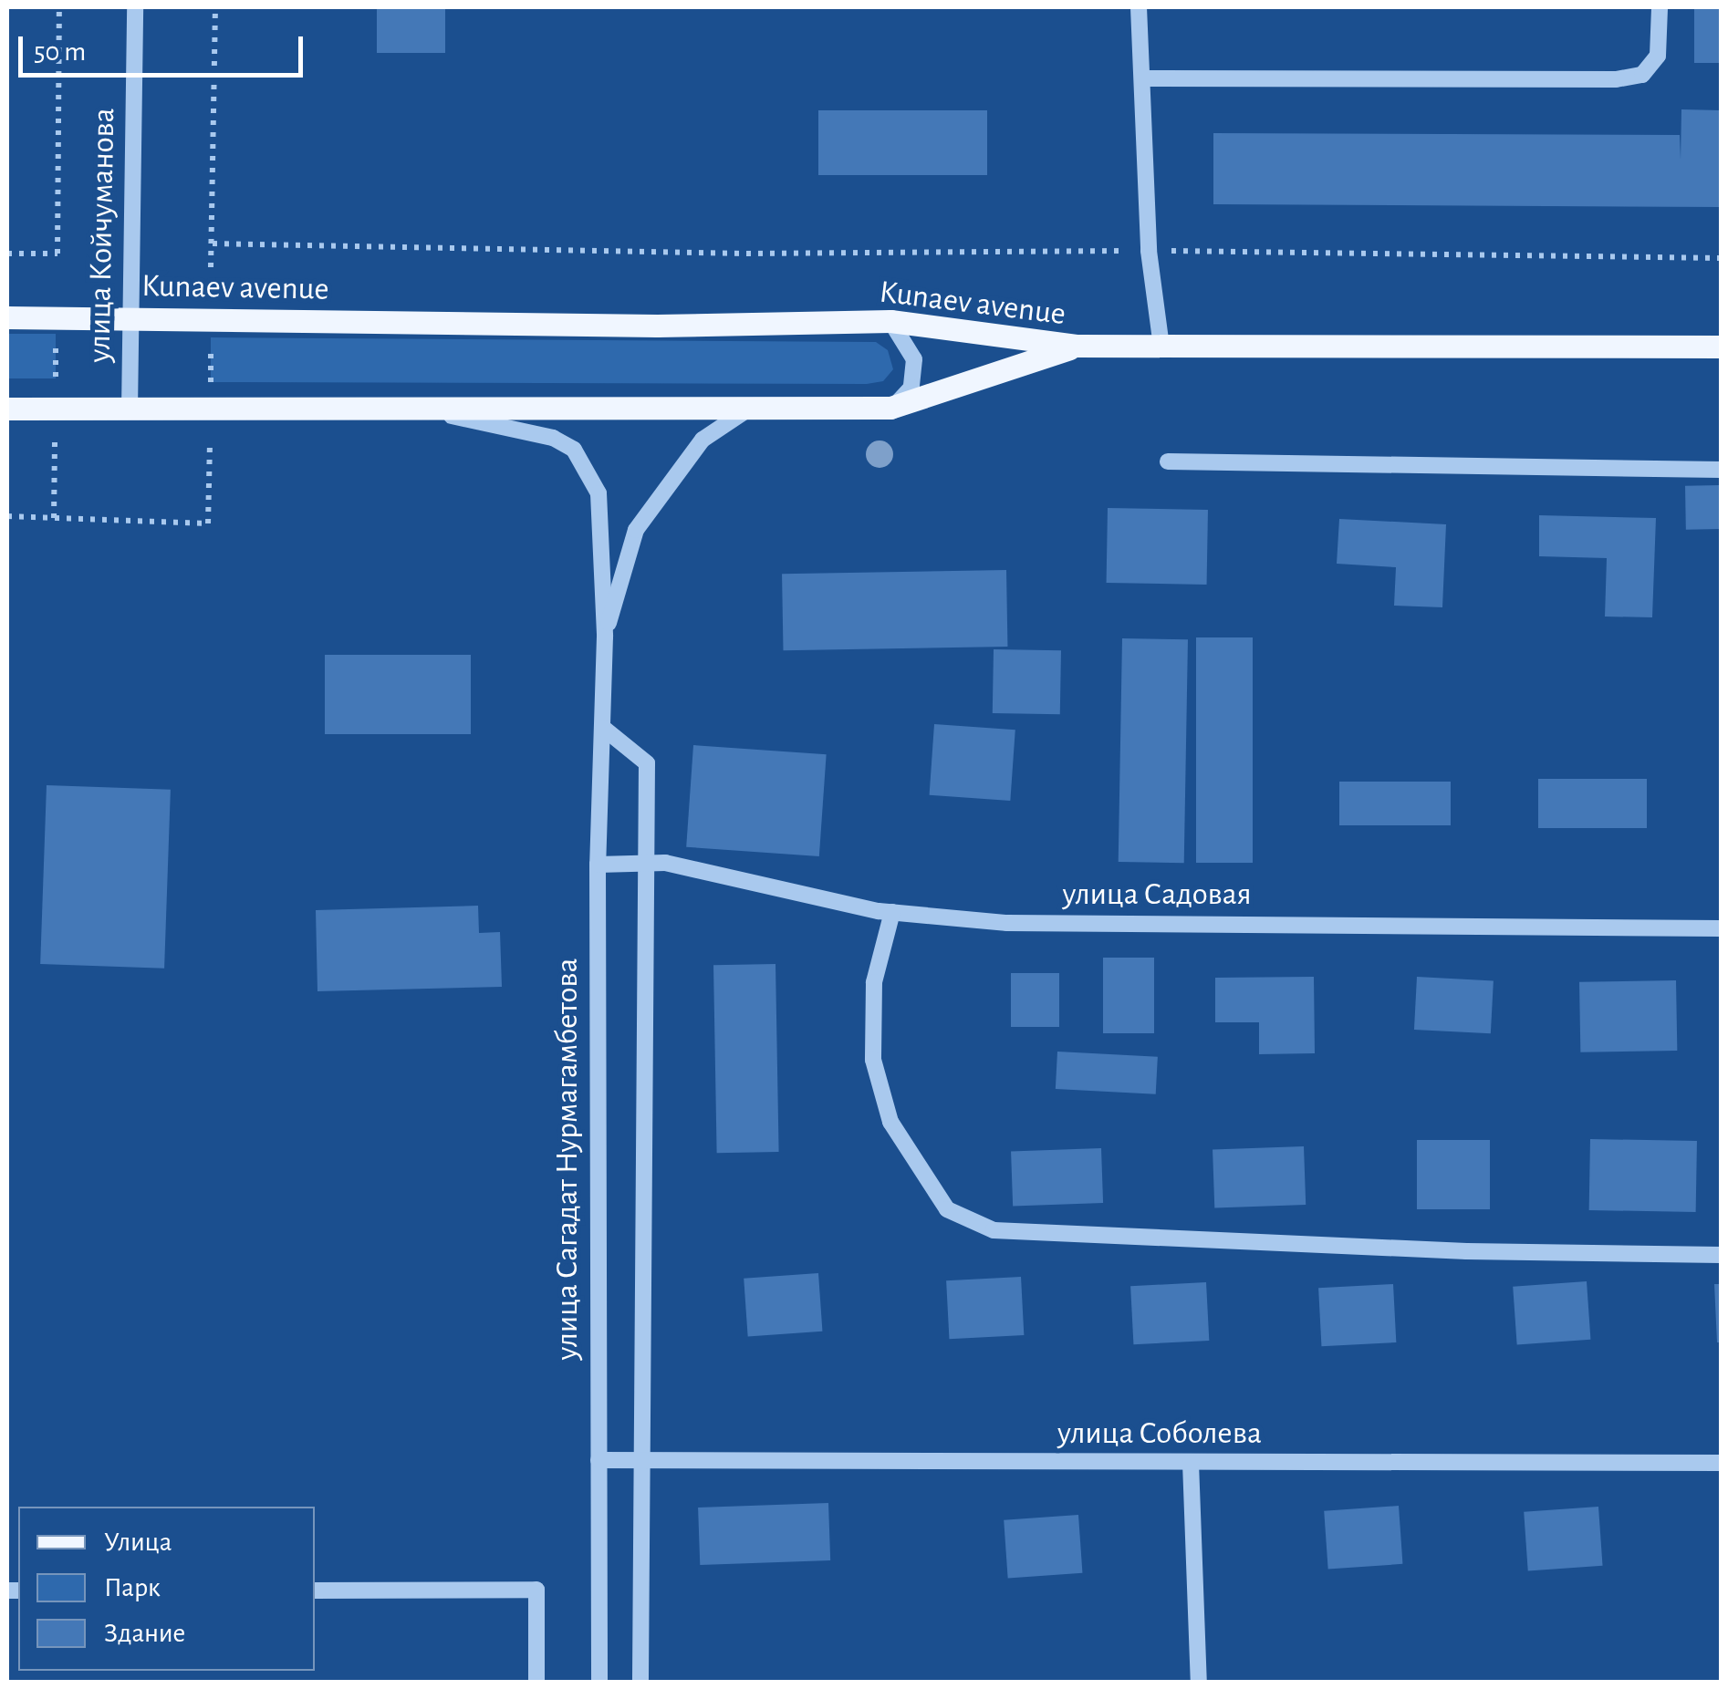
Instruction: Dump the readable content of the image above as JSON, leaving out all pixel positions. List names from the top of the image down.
{
  "streets": {
    "main road": ["Kunaev avenue"],
    "street": [
      "улица Койчуманова",
      "улица Садовая",
      "улица Сагадат Нурмагамбетова",
      "улица Соболева"
    ]
  },
  "crossings": [
    ["улица Койчуманова", "Kunaev avenue"],
    ["Kunaev avenue", "улица Сагадат Нурмагамбетова"],
    ["улица Садовая", "улица Сагадат Нурмагамбетова"],
    ["улица Сагадат Нурмагамбетова", "улица Соболева"]
  ],
  "legend": ["Улица", "Парк", "Здание"],
  "scale_bar": "50 m"
}
